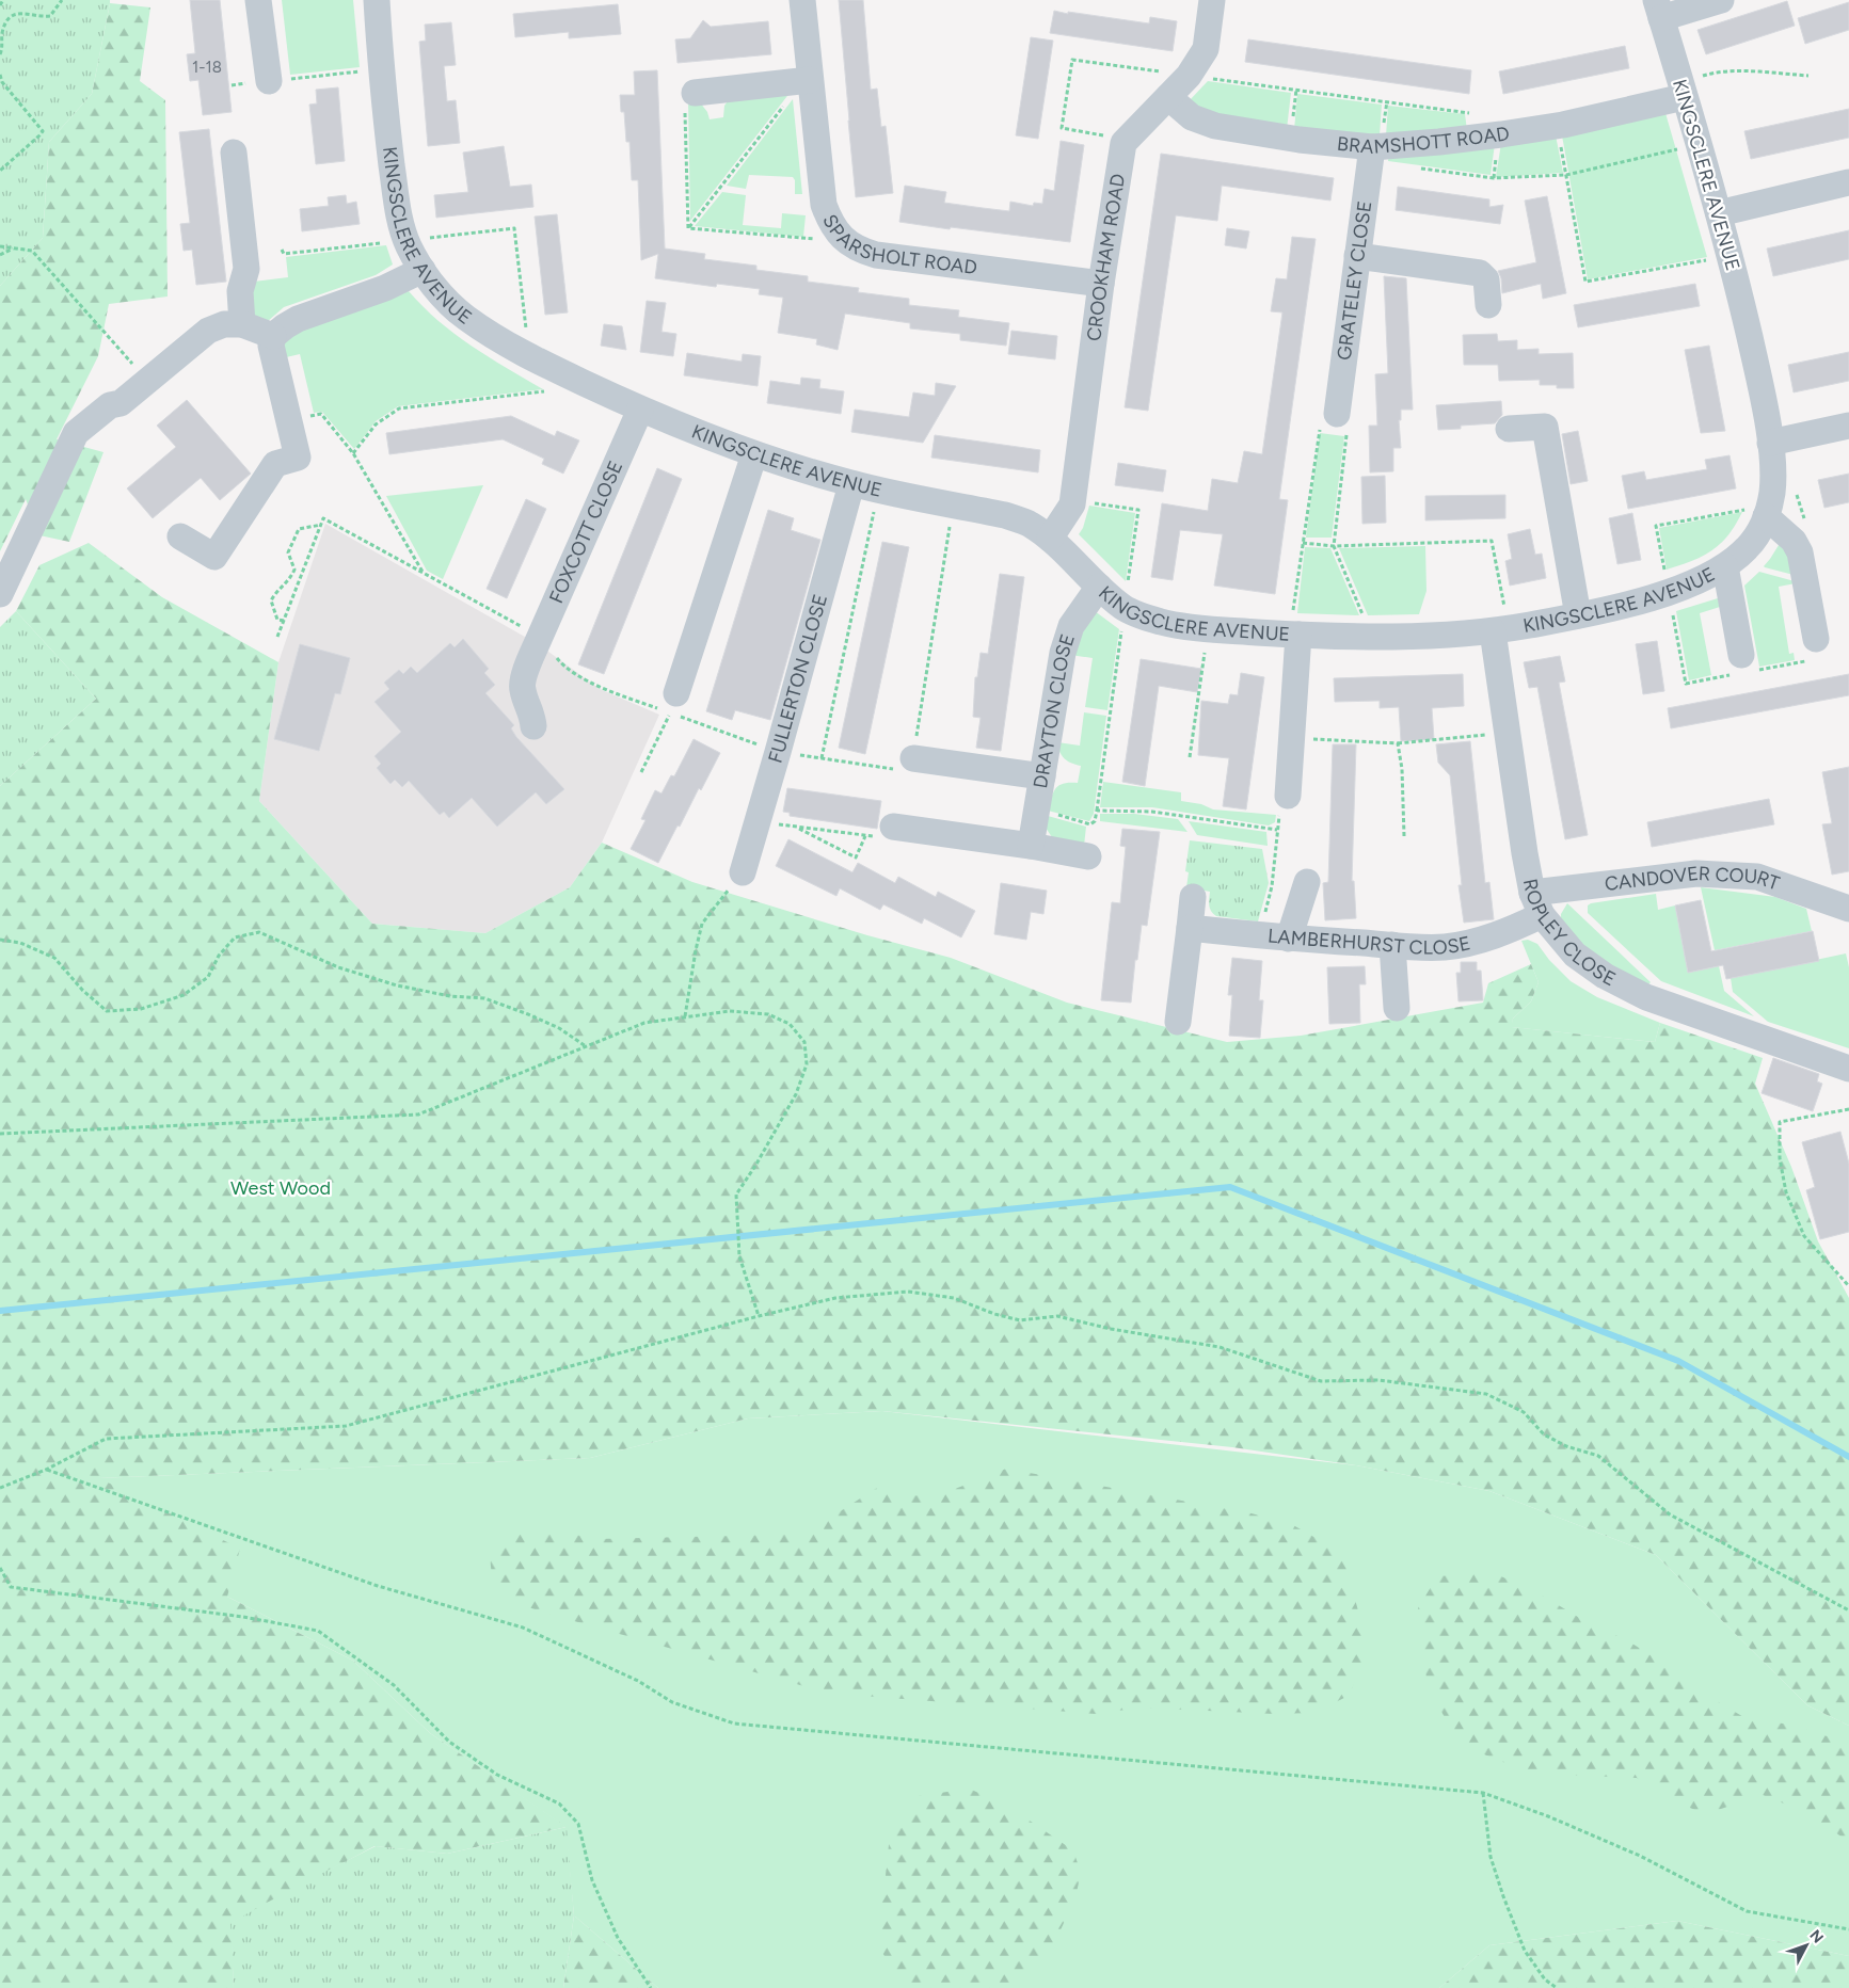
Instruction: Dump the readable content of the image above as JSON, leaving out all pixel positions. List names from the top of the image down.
{
  "streets": {
    "street": [
      "BRAMSHOTT ROAD",
      "KINGSCLERE AVENUE",
      "SPARSHOLT ROAD",
      "CROOKHAM ROAD",
      "GRATELEY CLOSE",
      "FOXCOTT CLOSE",
      "FULLERTON CLOSE",
      "DRAYTON CLOSE",
      "CANDOVER COURT",
      "ROPLEY CLOSE",
      "LAMBERHURST CLOSE"
    ]
  },
  "crossings": [
    ["BRAMSHOTT ROAD", "KINGSCLERE AVENUE"],
    ["BRAMSHOTT ROAD", "CROOKHAM ROAD"],
    ["BRAMSHOTT ROAD", "GRATELEY CLOSE"],
    ["KINGSCLERE AVENUE", "CROOKHAM ROAD"],
    ["KINGSCLERE AVENUE", "FOXCOTT CLOSE"],
    ["KINGSCLERE AVENUE", "FULLERTON CLOSE"],
    ["KINGSCLERE AVENUE", "DRAYTON CLOSE"],
    ["KINGSCLERE AVENUE", "ROPLEY CLOSE"],
    ["SPARSHOLT ROAD", "CROOKHAM ROAD"],
    ["CANDOVER COURT", "ROPLEY CLOSE"],
    ["CANDOVER COURT", "LAMBERHURST CLOSE"],
    ["ROPLEY CLOSE", "LAMBERHURST CLOSE"]
  ],
  "parks": ["West Wood"],
  "house_numbers": ["1-18"],
  "north": "top right"
}
